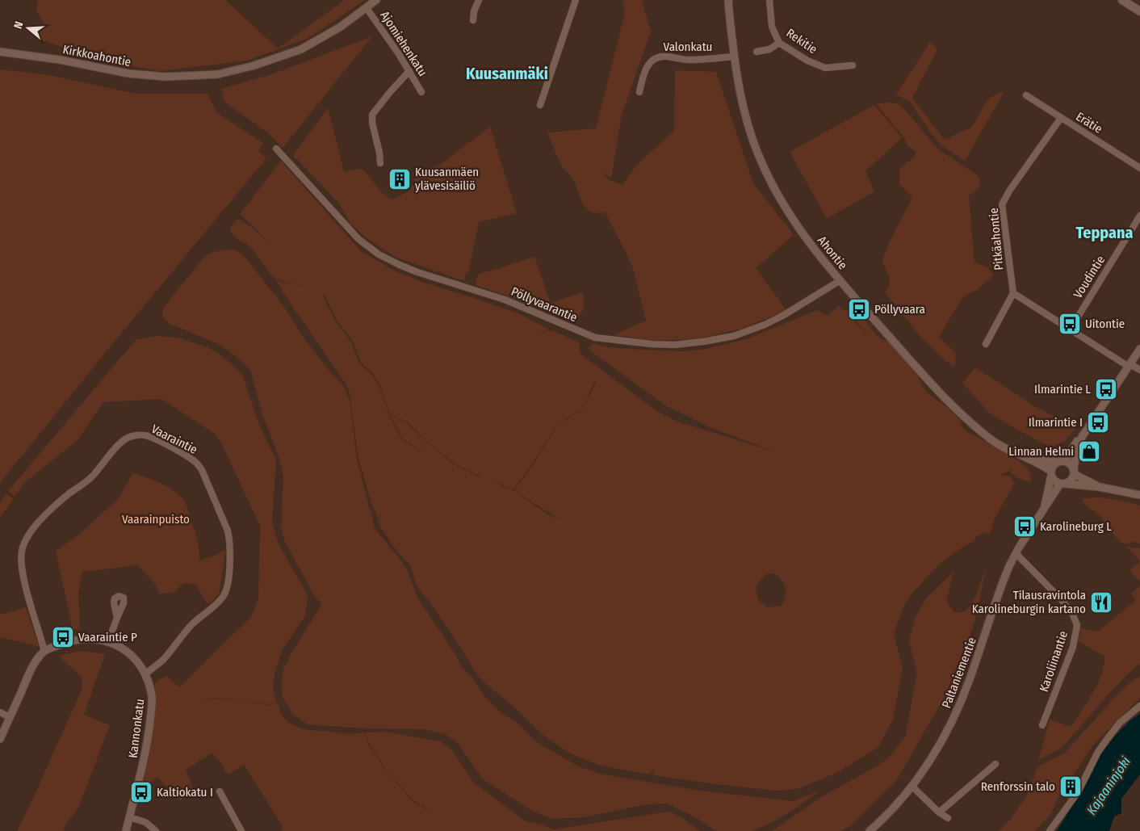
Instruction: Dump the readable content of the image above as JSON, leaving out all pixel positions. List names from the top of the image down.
{
  "streets": {
    "street": [
      "Rekitie",
      "Ajomiehenkatu",
      "Valonkatu",
      "Kirkkoahontie",
      "Erätie",
      "Pitkäahontie",
      "Ahontie",
      "Voudintie",
      "Pöllyvaarantie",
      "Vaaraintie",
      "Karoliinantie",
      "Paltaniementie",
      "Kannonkatu"
    ]
  },
  "crossings": [
    ["Ajomiehenkatu", "Kirkkoahontie"],
    ["Valonkatu", "Ahontie"],
    ["Erätie", "Pitkäahontie"],
    ["Ahontie", "Pöllyvaarantie"],
    ["Ahontie", "Paltaniementie"],
    ["Vaaraintie", "Kannonkatu"],
    ["Karoliinantie", "Paltaniementie"]
  ],
  "districts": ["Kuusanmäki", "Teppana"],
  "water": ["Kajaaninjoki"],
  "parks": ["Vaarainpuisto"],
  "places": {
    "building": ["Kuusanmäen ylävesisäiliö", "Renforssin talo"],
    "bus stop": [
      "Pöllyvaara",
      "Uitontie",
      "Ilmarintie L",
      "Ilmarintie I",
      "Karolineburg L",
      "Vaaraintie P",
      "Kaltiokatu I"
    ],
    "shop": ["Linnan Helmi"],
    "restaurant": ["Tilausravintola Karolineburgin kartano"]
  },
  "north": "left"
}
